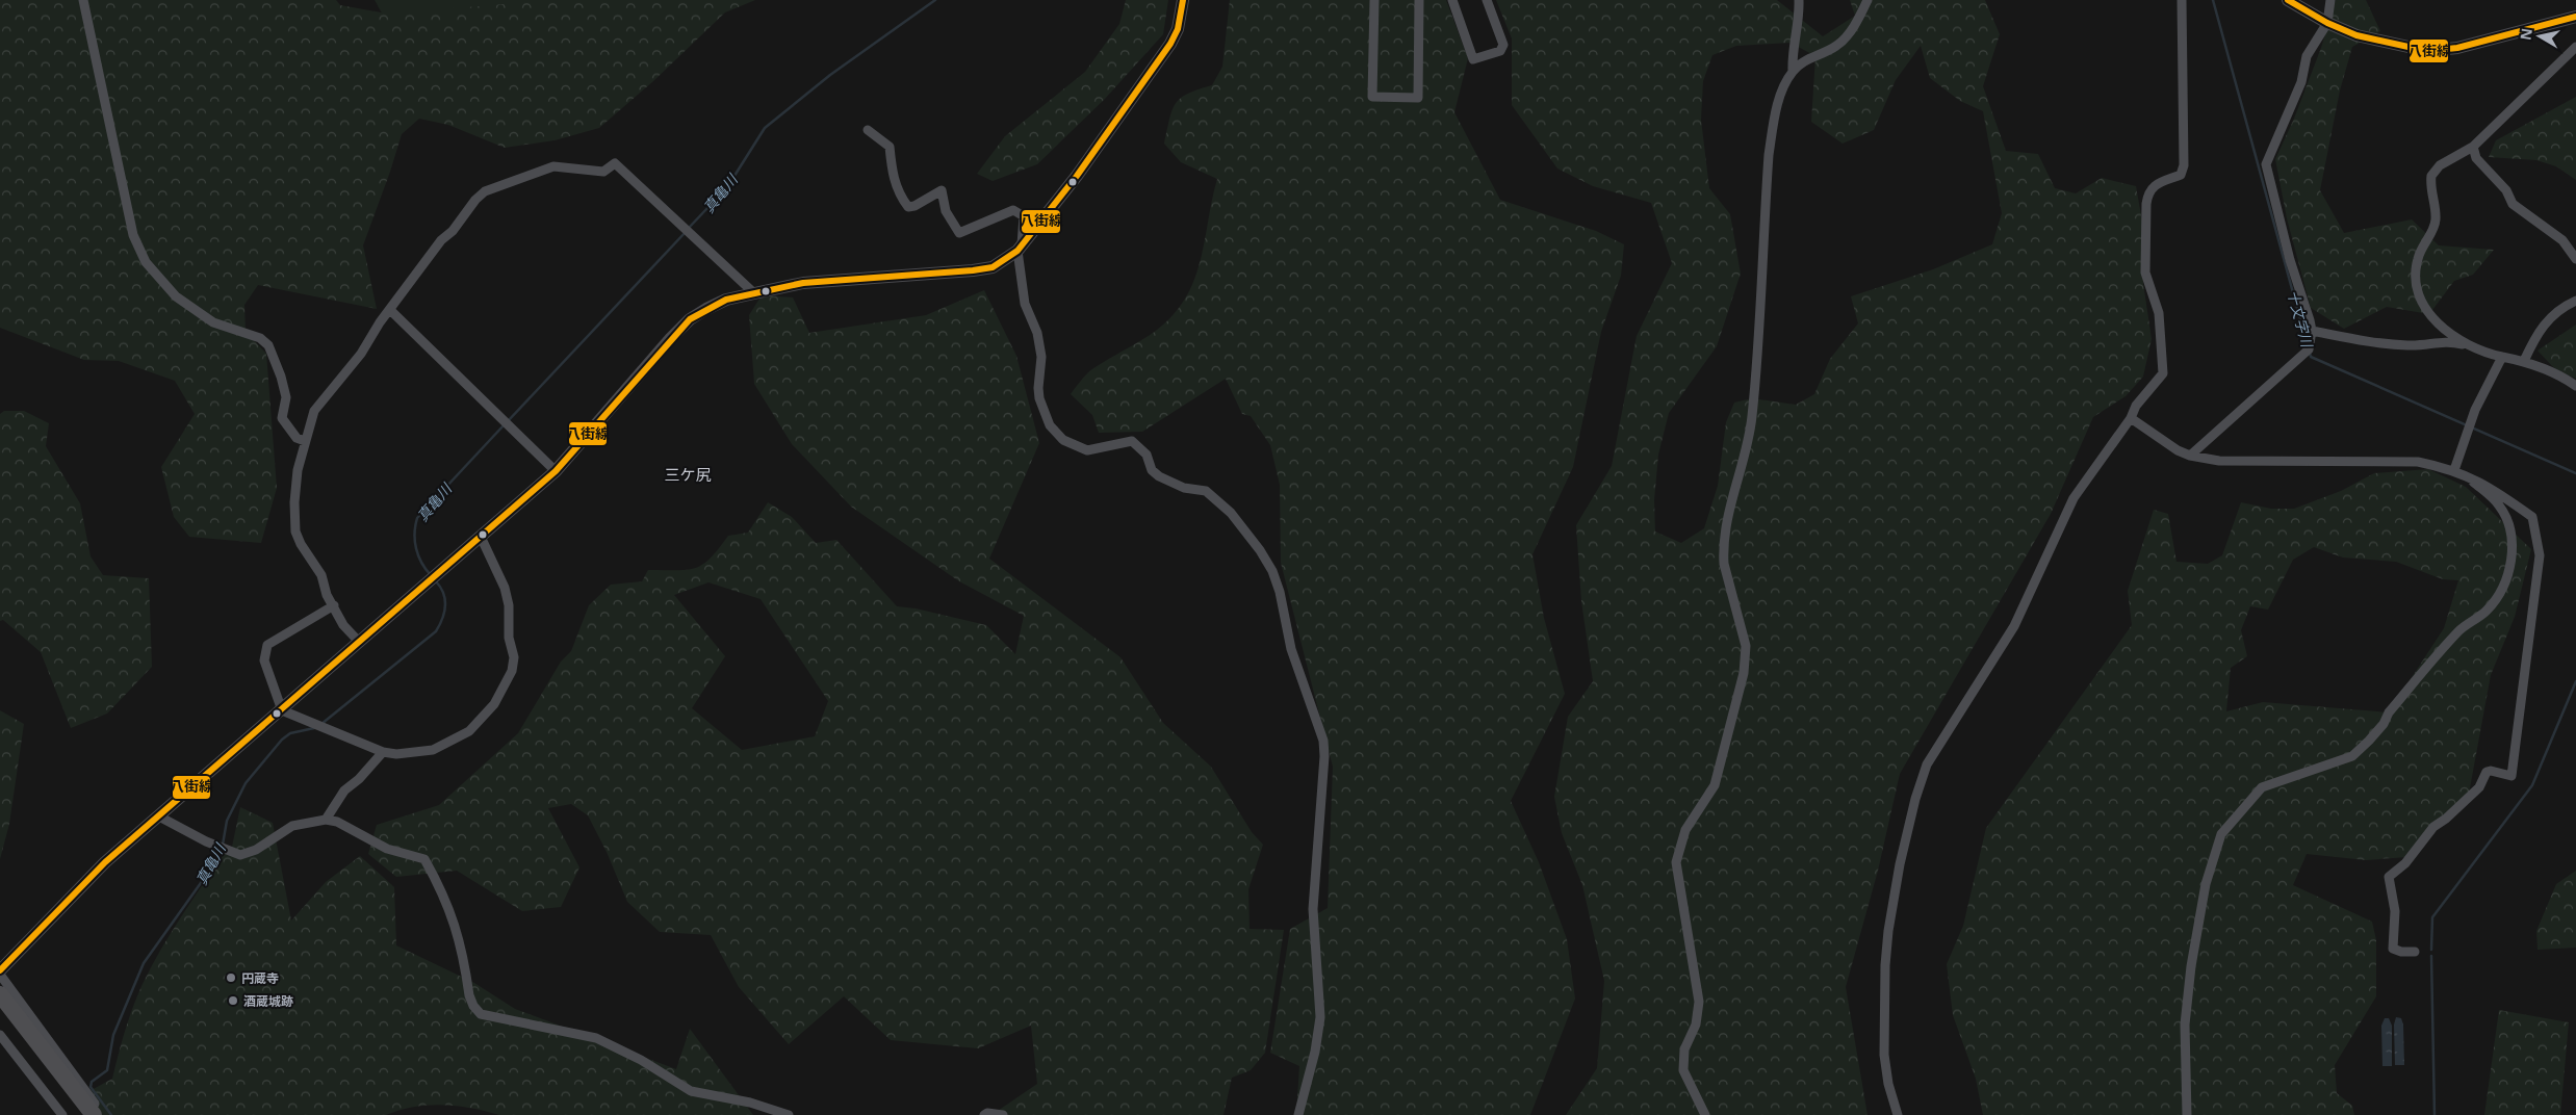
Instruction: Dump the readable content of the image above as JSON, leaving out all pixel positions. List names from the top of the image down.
{
  "districts": ["三ケ尻"],
  "water": ["真亀川", "十文字川"],
  "places": ["円蔵寺", "酒蔵城跡"],
  "lines": ["transit line 八街線"],
  "north": "left"
}
